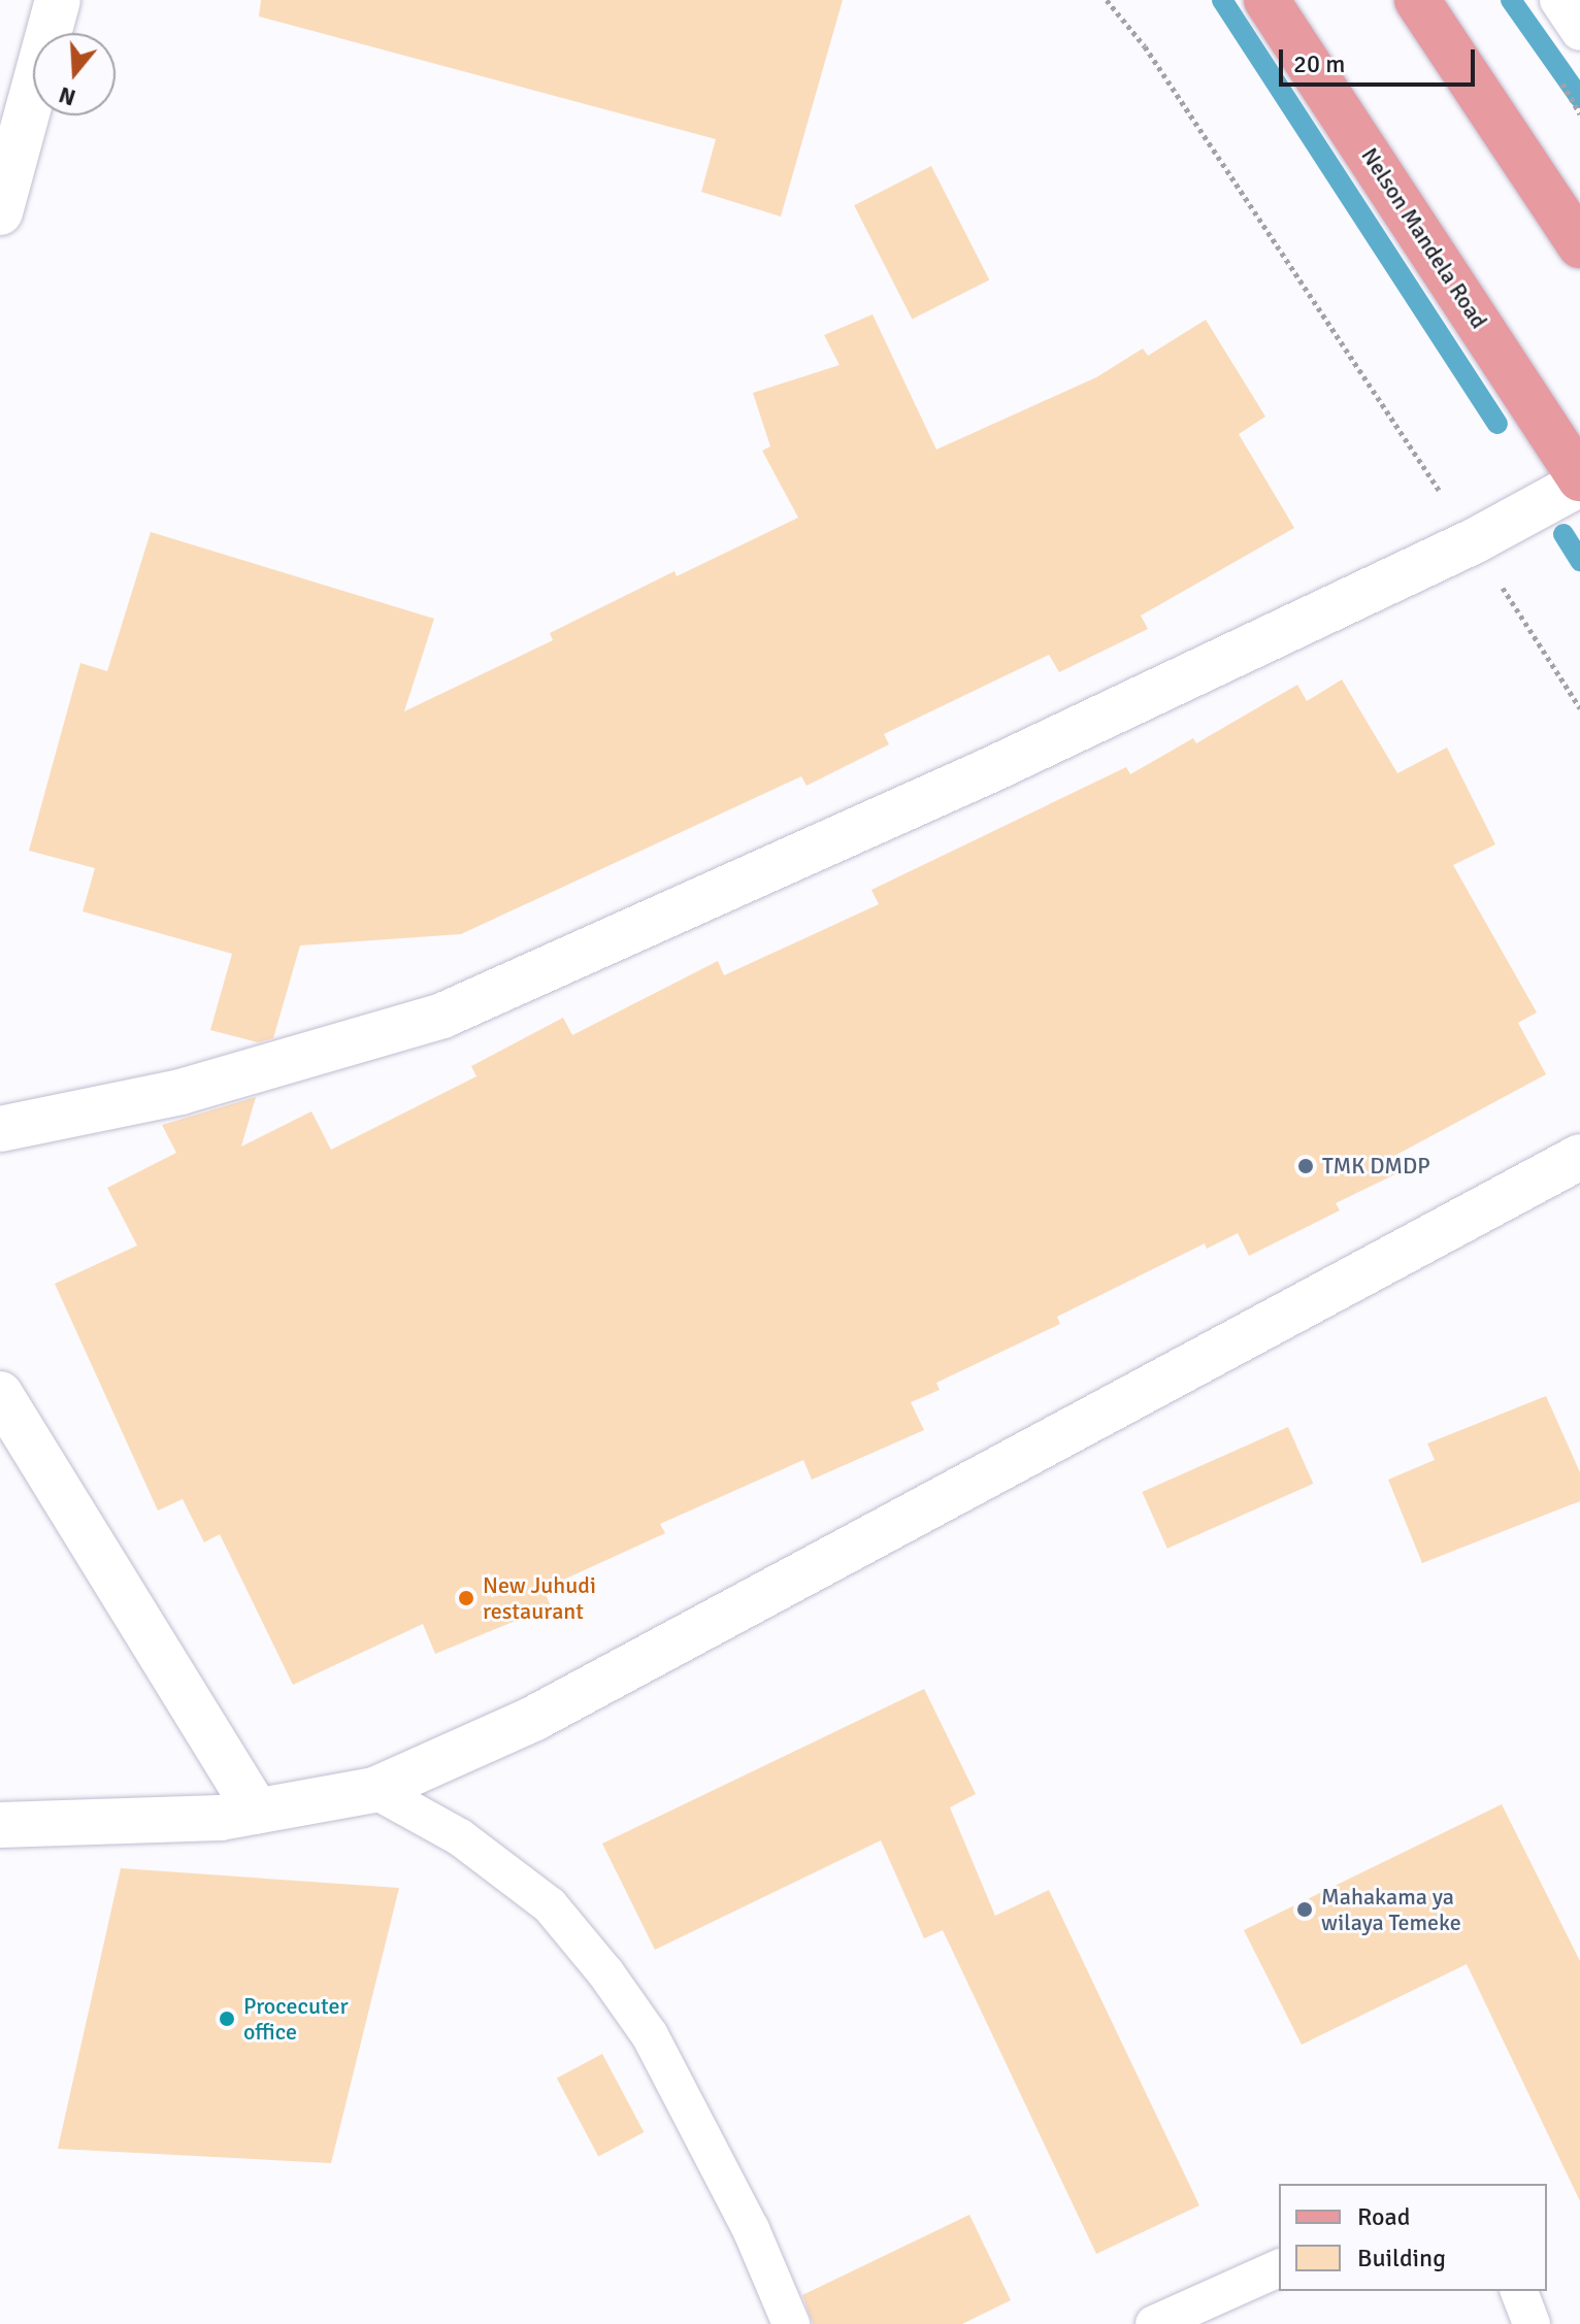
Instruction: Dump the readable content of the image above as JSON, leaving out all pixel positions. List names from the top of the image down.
{
  "streets": {
    "main road": ["Nelson Mandela Road"]
  },
  "places": [
    "TMK DMDP",
    "New Juhudi restaurant",
    "Mahakama ya wilaya Temeke",
    "Procecuter office"
  ],
  "legend": ["Road", "Building"],
  "scale_bar": "20 m",
  "north": "bottom"
}
